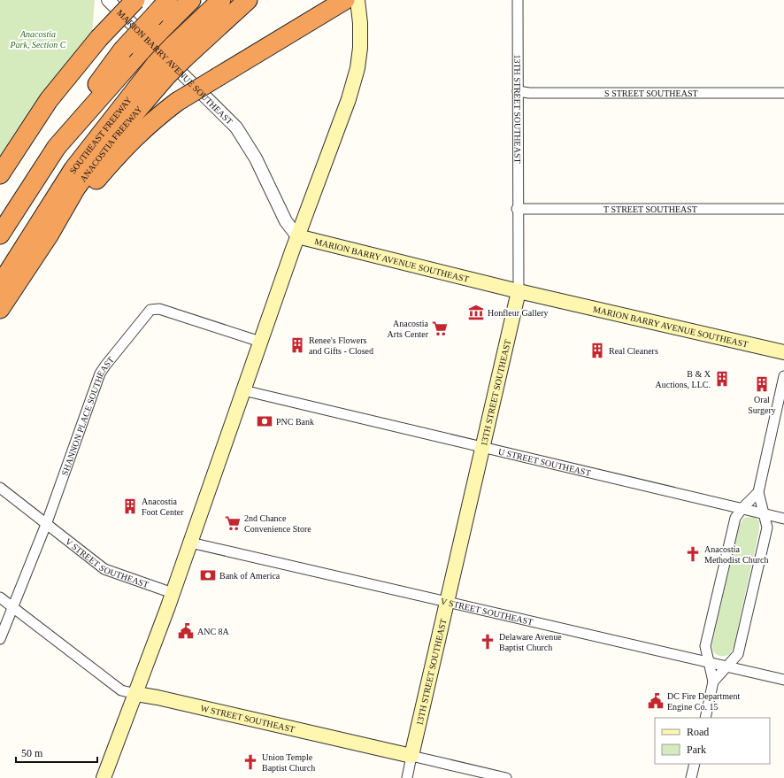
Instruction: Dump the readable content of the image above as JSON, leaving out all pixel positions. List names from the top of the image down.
{
  "streets": {
    "highway": ["SOUTHEAST FREEWAY", "ANACOSTIA FREEWAY"],
    "main road": ["MARION BARRY AVENUE SOUTHEAST", "13TH STREET SOUTHEAST", "W STREET SOUTHEAST"],
    "street": [
      "S STREET SOUTHEAST",
      "T STREET SOUTHEAST",
      "SHANNON PLACE SOUTHEAST",
      "U STREET SOUTHEAST",
      "V STREET SOUTHEAST"
    ]
  },
  "crossings": [
    ["MARION BARRY AVENUE SOUTHEAST", "13TH STREET SOUTHEAST"],
    ["S STREET SOUTHEAST", "13TH STREET SOUTHEAST"],
    ["13TH STREET SOUTHEAST", "T STREET SOUTHEAST"],
    ["13TH STREET SOUTHEAST", "U STREET SOUTHEAST"],
    ["13TH STREET SOUTHEAST", "V STREET SOUTHEAST"],
    ["13TH STREET SOUTHEAST", "W STREET SOUTHEAST"],
    ["SOUTHEAST FREEWAY", "ANACOSTIA FREEWAY"],
    ["SHANNON PLACE SOUTHEAST", "V STREET SOUTHEAST"],
    ["SHANNON PLACE SOUTHEAST", "W STREET SOUTHEAST"]
  ],
  "parks": ["Anacostia Park, Section C"],
  "places": {
    "museum": ["Honfleur Gallery"],
    "supermarket": ["Anacostia Arts Center", "2nd Chance Convenience Store"],
    "building": [
      "Renee's Flowers and Gifts - Closed",
      "Real Cleaners",
      "B & X Auctions, LLC.",
      "Oral Surgery",
      "Anacostia Foot Center"
    ],
    "bank": ["PNC Bank", "Bank of America"],
    "church": ["Anacostia Methodist Church", "Delaware Avenue Baptist Church", "Union Temple Baptist Church"],
    "public building": ["ANC 8A", "DC Fire Department Engine Co. 15"]
  },
  "legend": ["Road", "Park"],
  "scale_bar": "50 m"
}
